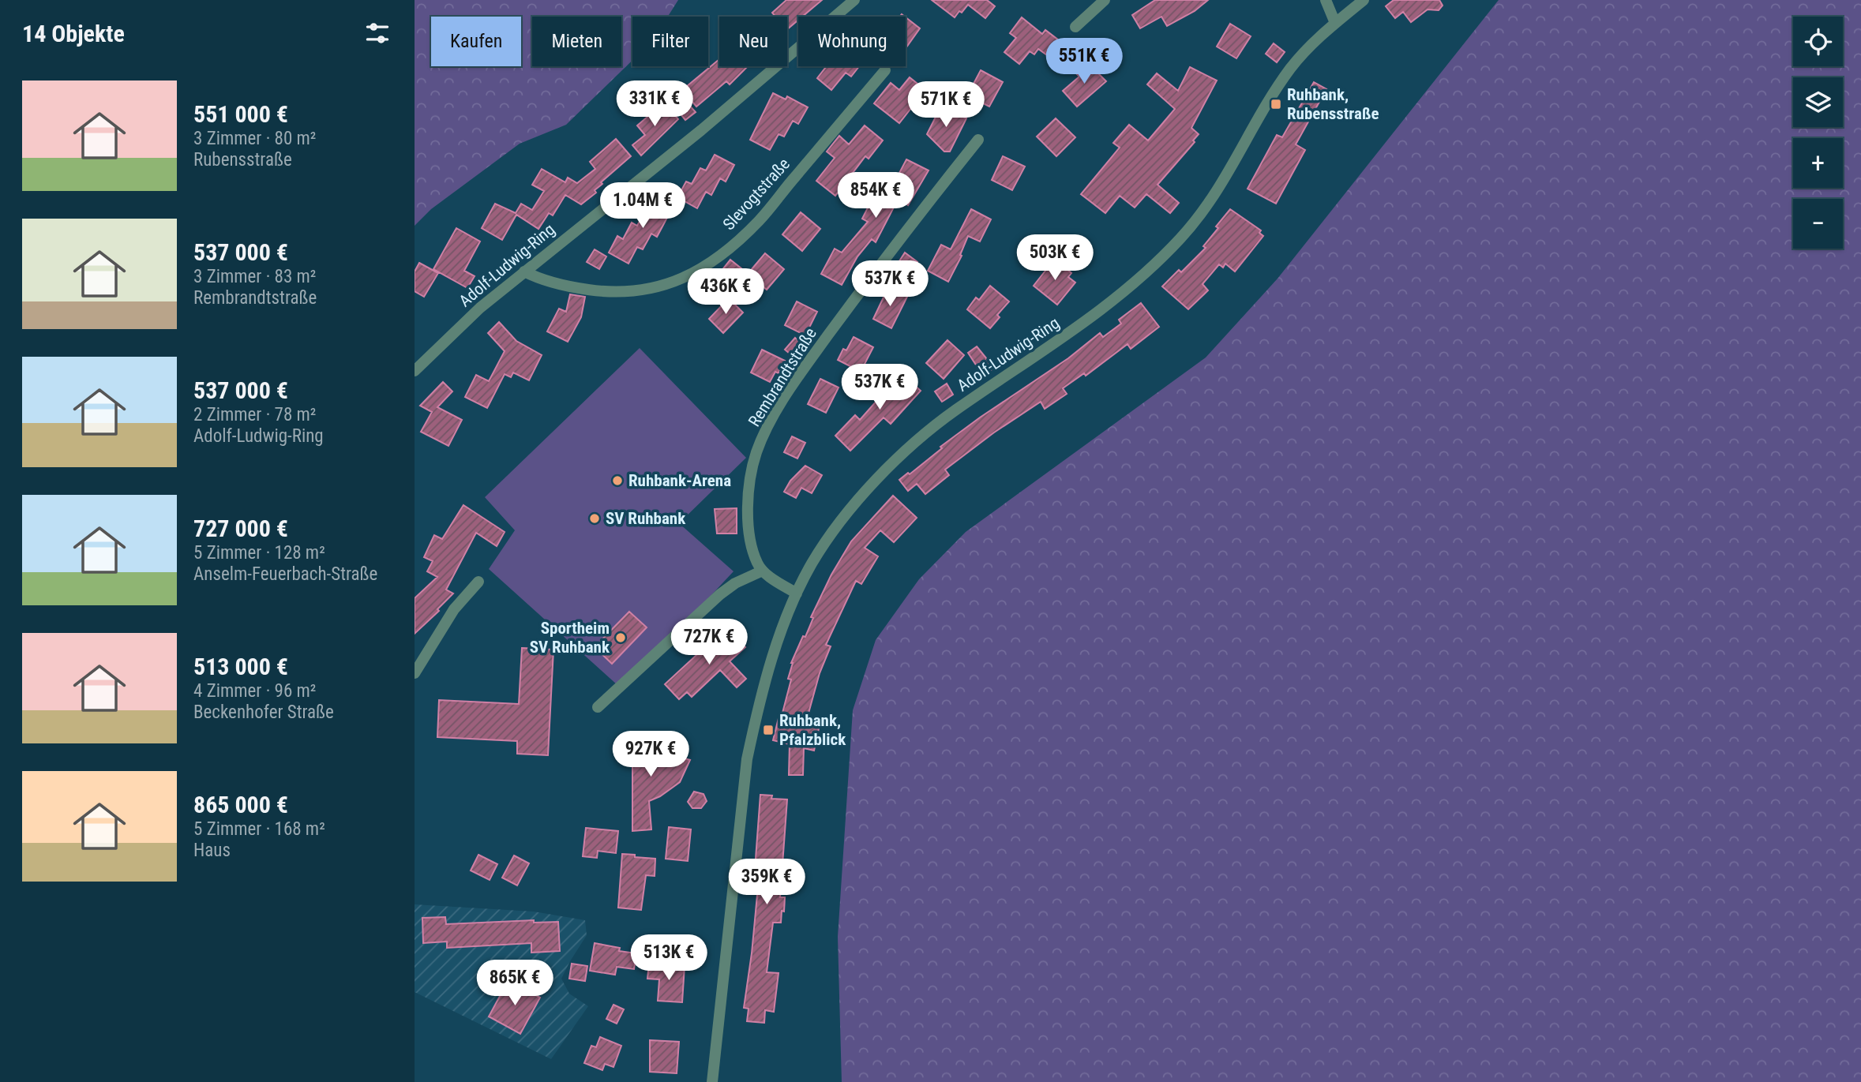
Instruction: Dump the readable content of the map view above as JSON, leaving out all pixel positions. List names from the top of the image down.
{
  "streets": {
    "street": ["Slevogtstraße", "Adolf-Ludwig-Ring", "Rembrandtstraße"]
  },
  "crossings": [
    ["Slevogtstraße", "Adolf-Ludwig-Ring"]
  ],
  "places": {
    "transit": ["Ruhbank, Rubensstraße", "Ruhbank, Pfalzblick"],
    "other": ["Ruhbank-Arena", "SV Ruhbank", "Sportheim SV Ruhbank"]
  },
  "page": {
    "heading": "14 Objekte",
    "map_buttons": ["+", "−"],
    "chip": [
      "Kaufen",
      "Mieten",
      "Filter",
      "Neu",
      "Wohnung"
    ],
    "price": [
      "551K €",
      "331K €",
      "571K €",
      "854K €",
      "1.04M €",
      "503K €",
      "537K €",
      "436K €",
      "537K €",
      "727K €",
      "927K €",
      "359K €",
      "513K €",
      "865K €"
    ],
    "list": [
      {
        "name": "551 000 €",
        "note": "3 Zimmer · 80 m² · Rubensstraße"
      },
      {
        "name": "537 000 €",
        "note": "3 Zimmer · 83 m² · Rembrandtstraße"
      },
      {
        "name": "537 000 €",
        "note": "2 Zimmer · 78 m² · Adolf-Ludwig-Ring"
      },
      {
        "name": "727 000 €",
        "note": "5 Zimmer · 128 m² · Anselm-Feuerbach-Straße"
      },
      {
        "name": "513 000 €",
        "note": "4 Zimmer · 96 m² · Beckenhofer Straße"
      },
      {
        "name": "865 000 €",
        "note": "5 Zimmer · 168 m² · Haus"
      }
    ]
  }
}
